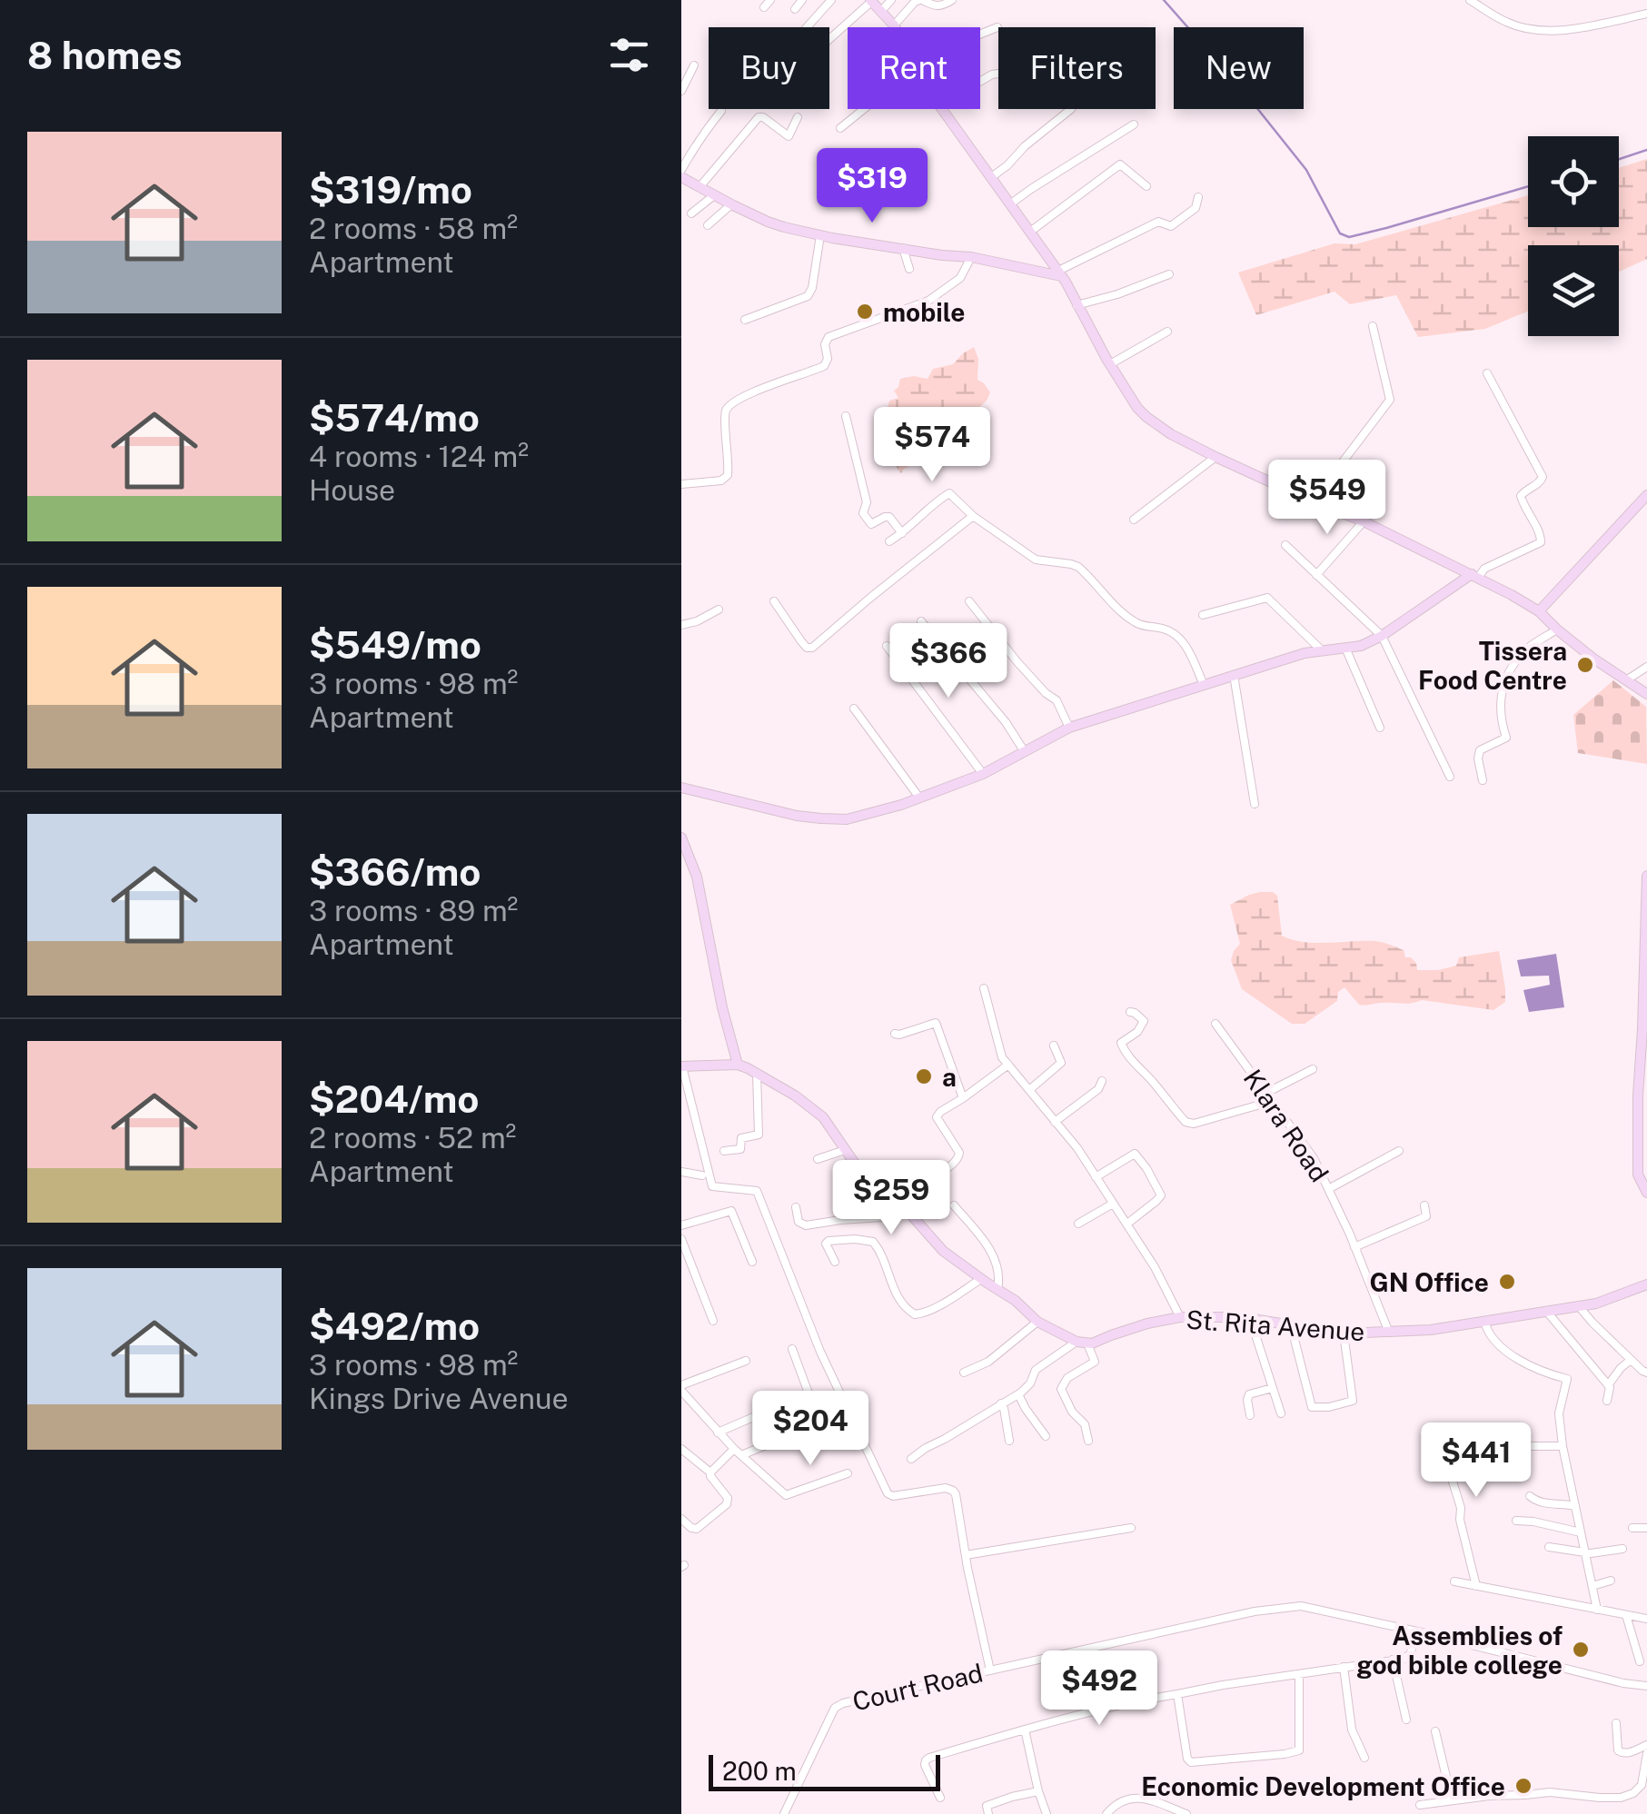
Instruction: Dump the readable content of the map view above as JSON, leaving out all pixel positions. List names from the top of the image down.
{
  "streets": {
    "street": ["Klara Road", "St. Rita Avenue", "Court Road"]
  },
  "crossings": [
    ["Klara Road", "St. Rita Avenue"]
  ],
  "places": [
    "mobile",
    "Tissera Food Centre",
    "a",
    "GN Office",
    "Assemblies of god bible college",
    "Economic Development Office"
  ],
  "scale_bar": "200 m",
  "page": {
    "heading": "8 homes",
    "chip": [
      "Buy",
      "Rent",
      "Filters",
      "New"
    ],
    "list": [
      {
        "name": "$319/mo",
        "note": "2 rooms · 58 m² · Apartment"
      },
      {
        "name": "$574/mo",
        "note": "4 rooms · 124 m² · House"
      },
      {
        "name": "$549/mo",
        "note": "3 rooms · 98 m² · Apartment"
      },
      {
        "name": "$366/mo",
        "note": "3 rooms · 89 m² · Apartment"
      },
      {
        "name": "$204/mo",
        "note": "2 rooms · 52 m² · Apartment"
      },
      {
        "name": "$492/mo",
        "note": "3 rooms · 98 m² · Kings Drive Avenue"
      }
    ],
    "price": [
      "$319",
      "$574",
      "$549",
      "$366",
      "$259",
      "$204",
      "$441",
      "$492"
    ],
    "scale": "200 m"
  }
}
